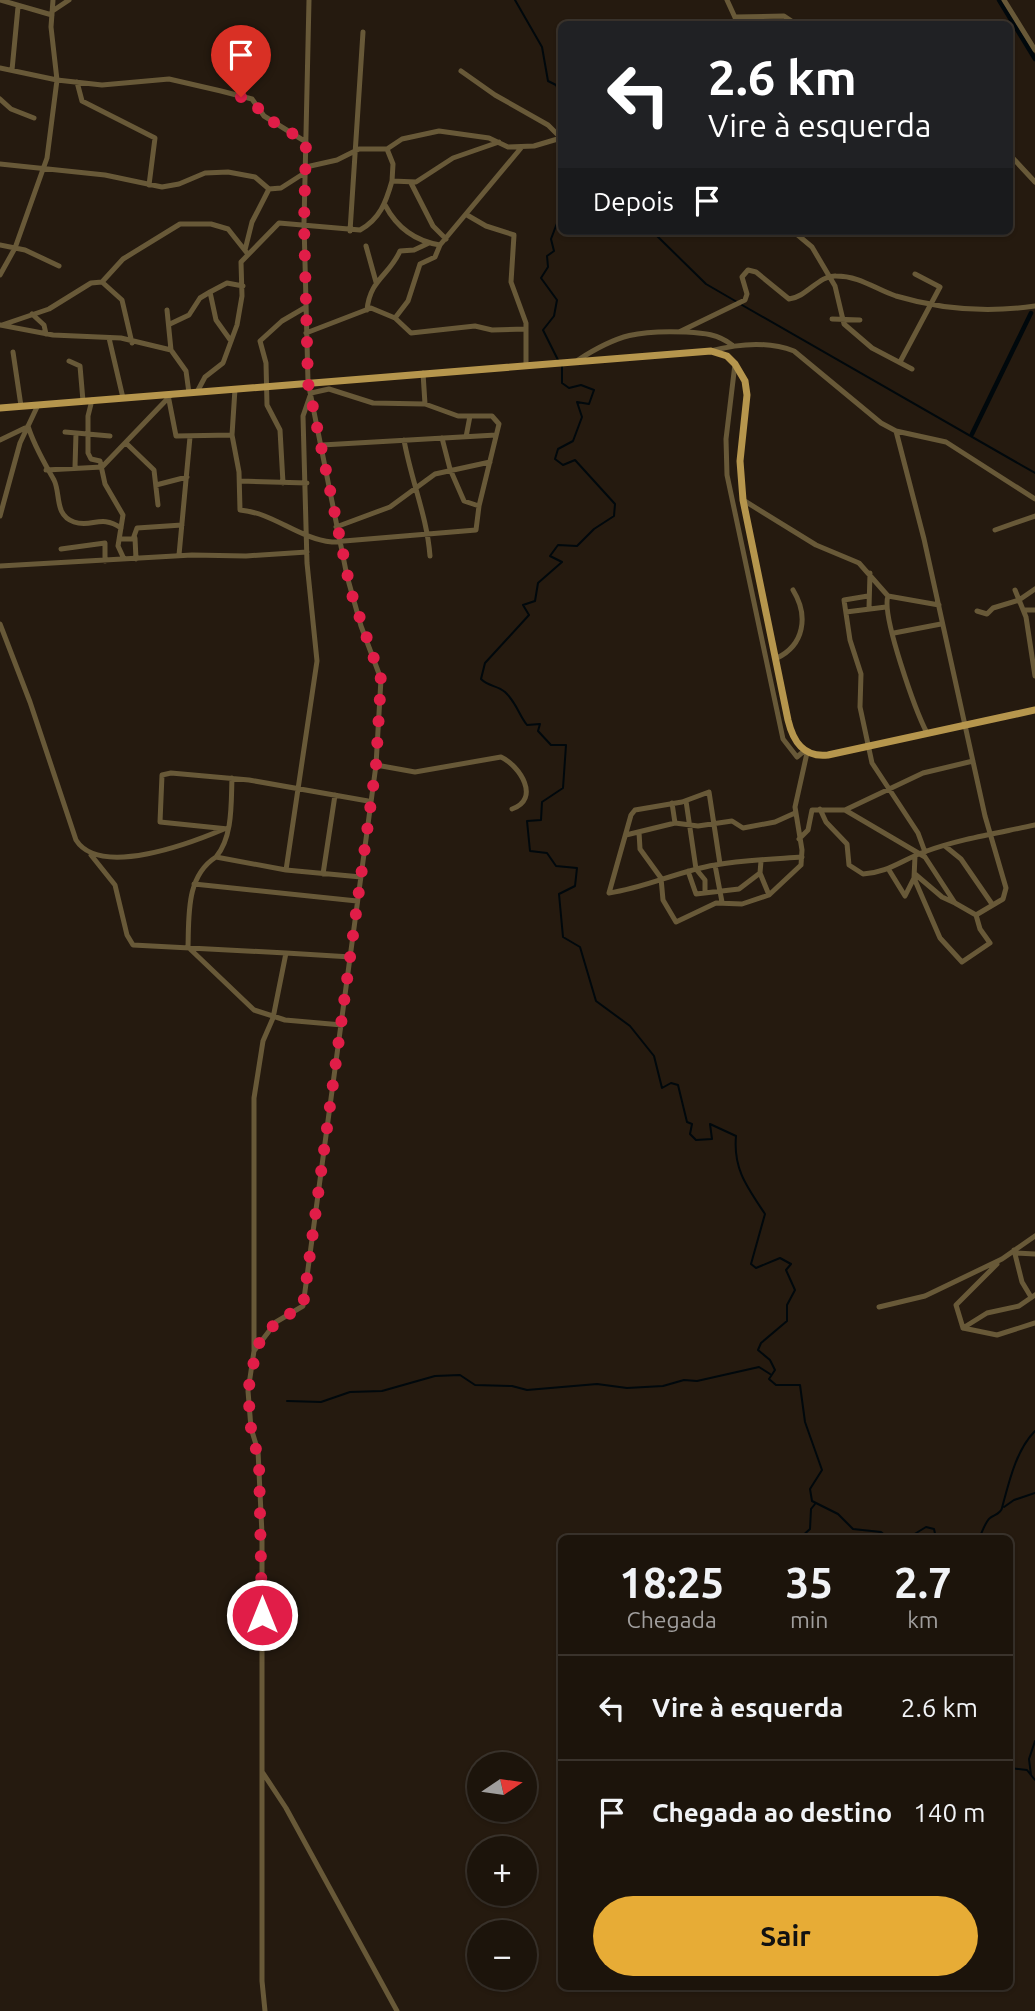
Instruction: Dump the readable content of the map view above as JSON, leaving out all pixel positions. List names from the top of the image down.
{
  "north": "right",
  "page": {
    "turn": ["2.6 km", "Vire à esquerda"],
    "then": "Depois",
    "eta": [
      "18:25",
      "Chegada",
      "35",
      "min",
      "2.7",
      "km"
    ],
    "list": [
      {
        "name": "Vire à esquerda",
        "value": "2.6 km"
      },
      {
        "name": "Chegada ao destino",
        "value": "140 m"
      }
    ],
    "map_buttons": ["+", "−"],
    "buttons": "Sair"
  }
}
